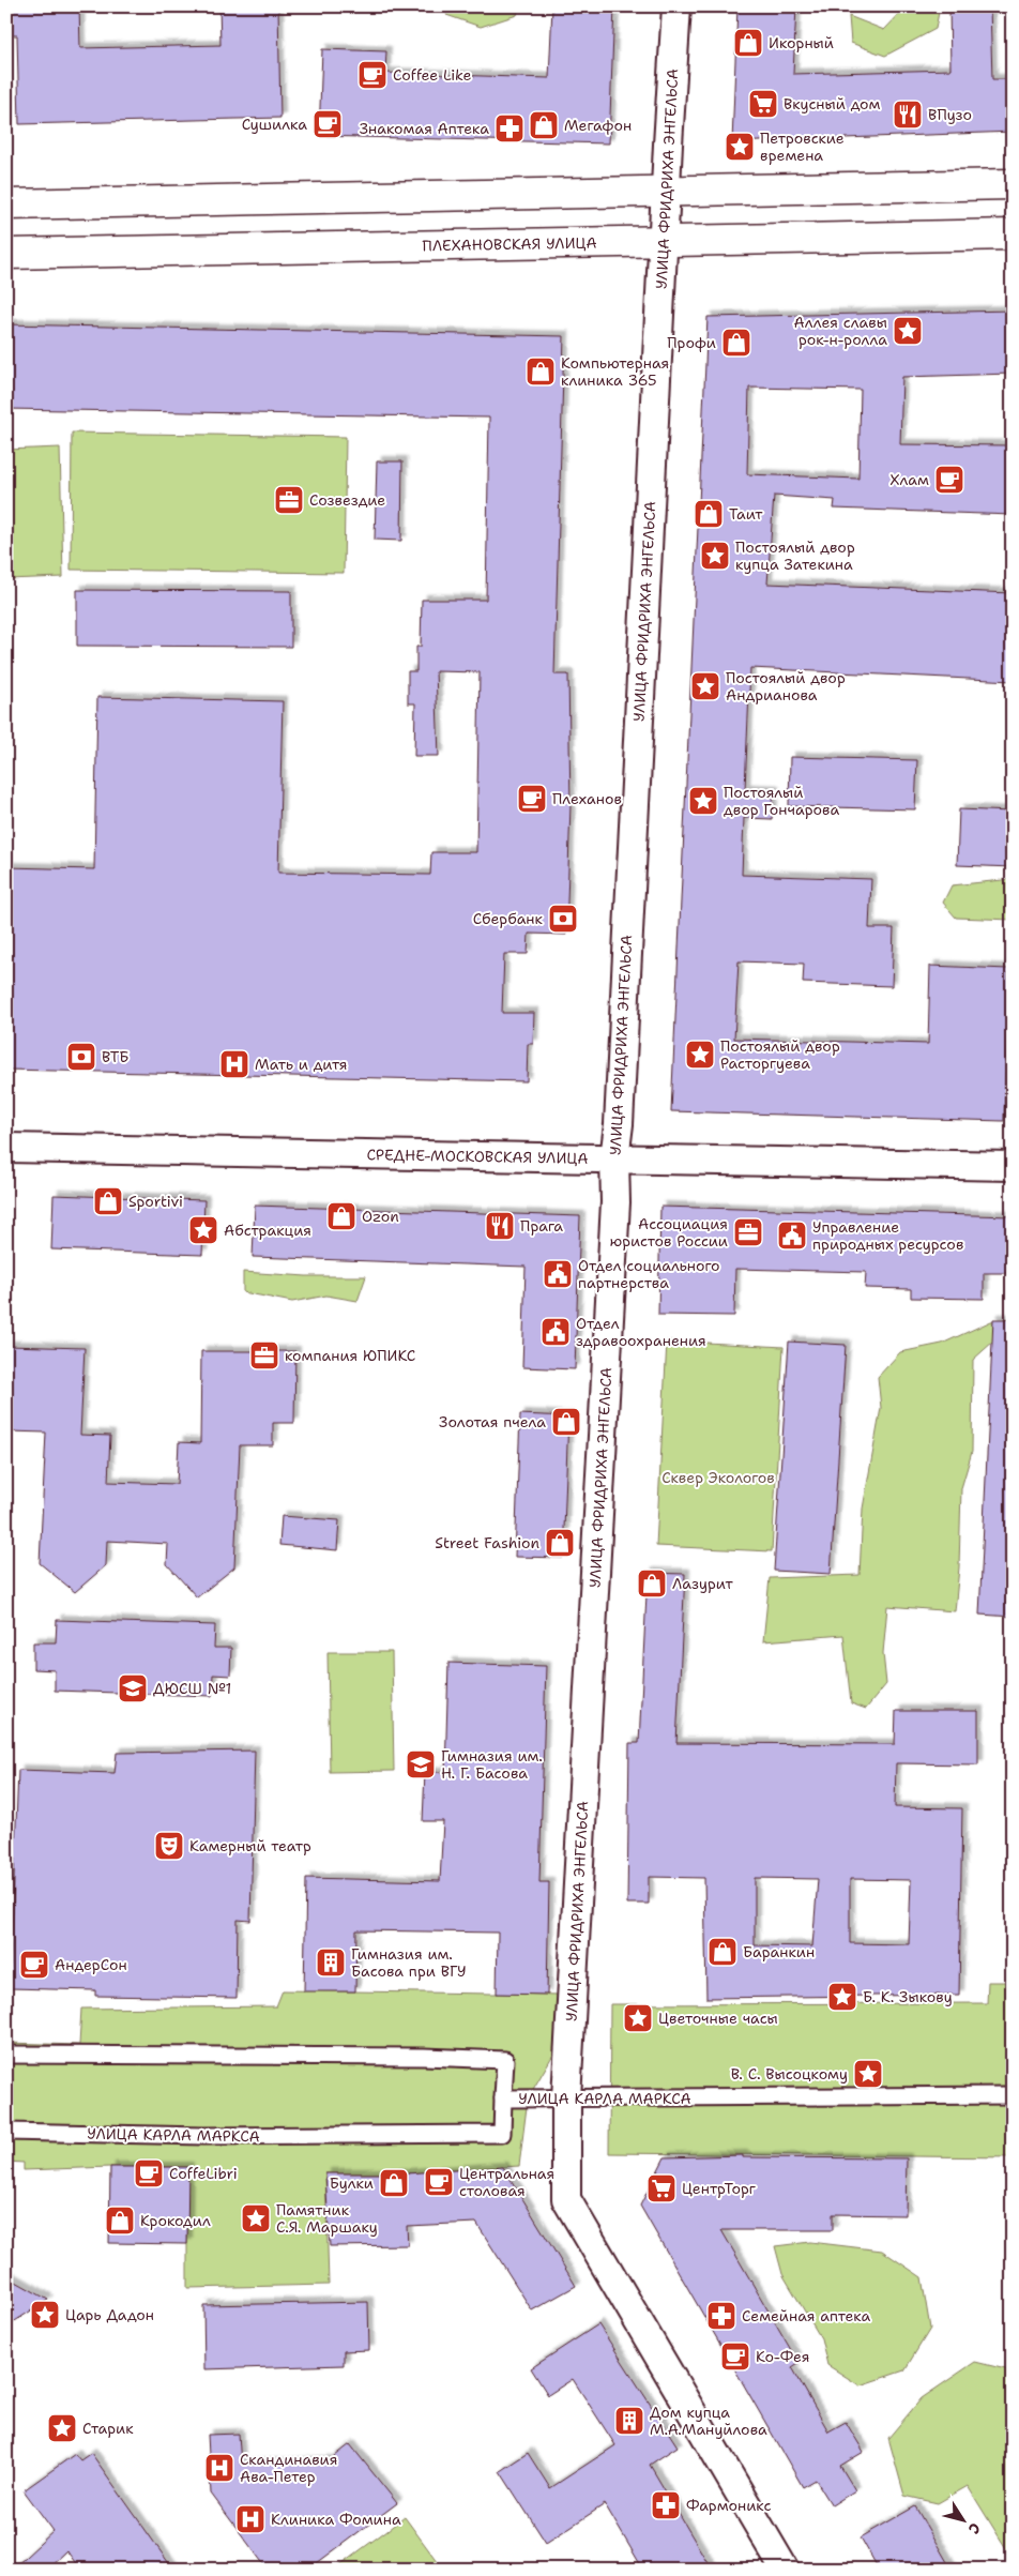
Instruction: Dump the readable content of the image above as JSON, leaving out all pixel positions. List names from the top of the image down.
{
  "streets": {
    "main road": ["ПЛЕХАНОВСКАЯ УЛИЦА"],
    "street": ["УЛИЦА ФРИДРИХА ЭНГЕЛЬСА", "СРЕДНЕ-МОСКОВСКАЯ УЛИЦА", "УЛИЦА КАРЛА МАРКСА"]
  },
  "crossings": [
    ["УЛИЦА ФРИДРИХА ЭНГЕЛЬСА", "ПЛЕХАНОВСКАЯ УЛИЦА"],
    ["УЛИЦА ФРИДРИХА ЭНГЕЛЬСА", "СРЕДНЕ-МОСКОВСКАЯ УЛИЦА"],
    ["УЛИЦА ФРИДРИХА ЭНГЕЛЬСА", "УЛИЦА КАРЛА МАРКСА"]
  ],
  "parks": ["Сквер Экологов"],
  "places": {
    "shop": [
      "Икорный",
      "Мегафон",
      "Профи",
      "Компьютерная клиника 365",
      "Таит",
      "Sportivi",
      "Ozon",
      "Золотая пчела",
      "Street Fashion",
      "Лазурит",
      "Баранкин",
      "Булки",
      "Крокодил"
    ],
    "cafe": [
      "Coffee Like",
      "Сушилка",
      "Хлам",
      "Плеханов",
      "АндерСон",
      "CoffeLibri",
      "Центральная столовая",
      "Ко-Фея"
    ],
    "supermarket": ["Вкусный дом", "ЦентрТорг"],
    "restaurant": ["ВПузо", "Прага"],
    "pharmacy": ["Знакомая Аптека", "Семейная аптека", "Фармоникс"],
    "place": [
      "Петровские времена",
      "Аллея славы рок-н-ролла",
      "Постоялый двор купца Затекина",
      "Постоялый двор Андрианова",
      "Постоялый двор Гончарова",
      "Постоялый двор Расторгуева",
      "Абстракция",
      "Б. К. Зыкову",
      "Цветочные часы",
      "В. С. Высоцкому",
      "Памятник С.Я. Маршаку",
      "Царь Дадон",
      "Старик"
    ],
    "office": ["Созвездие", "Ассоциация юристов России", "компания ЮПИКС"],
    "bank": ["Сбербанк", "ВТБ"],
    "hospital": ["Мать и дитя", "Скандинавия Ава-Петер", "Клиника Фомина"],
    "public building": ["Управление природных ресурсов", "Отдел социального партнерства", "Отдел здравоохранения"],
    "school or university": ["ДЮСШ №1", "Гимназия им. Н. Г. Басова"],
    "theatre": ["Камерный театр"],
    "building": ["Гимназия им. Басова при ВГУ", "Дом купца М.А.Мануйлова"]
  },
  "north": "bottom right"
}
